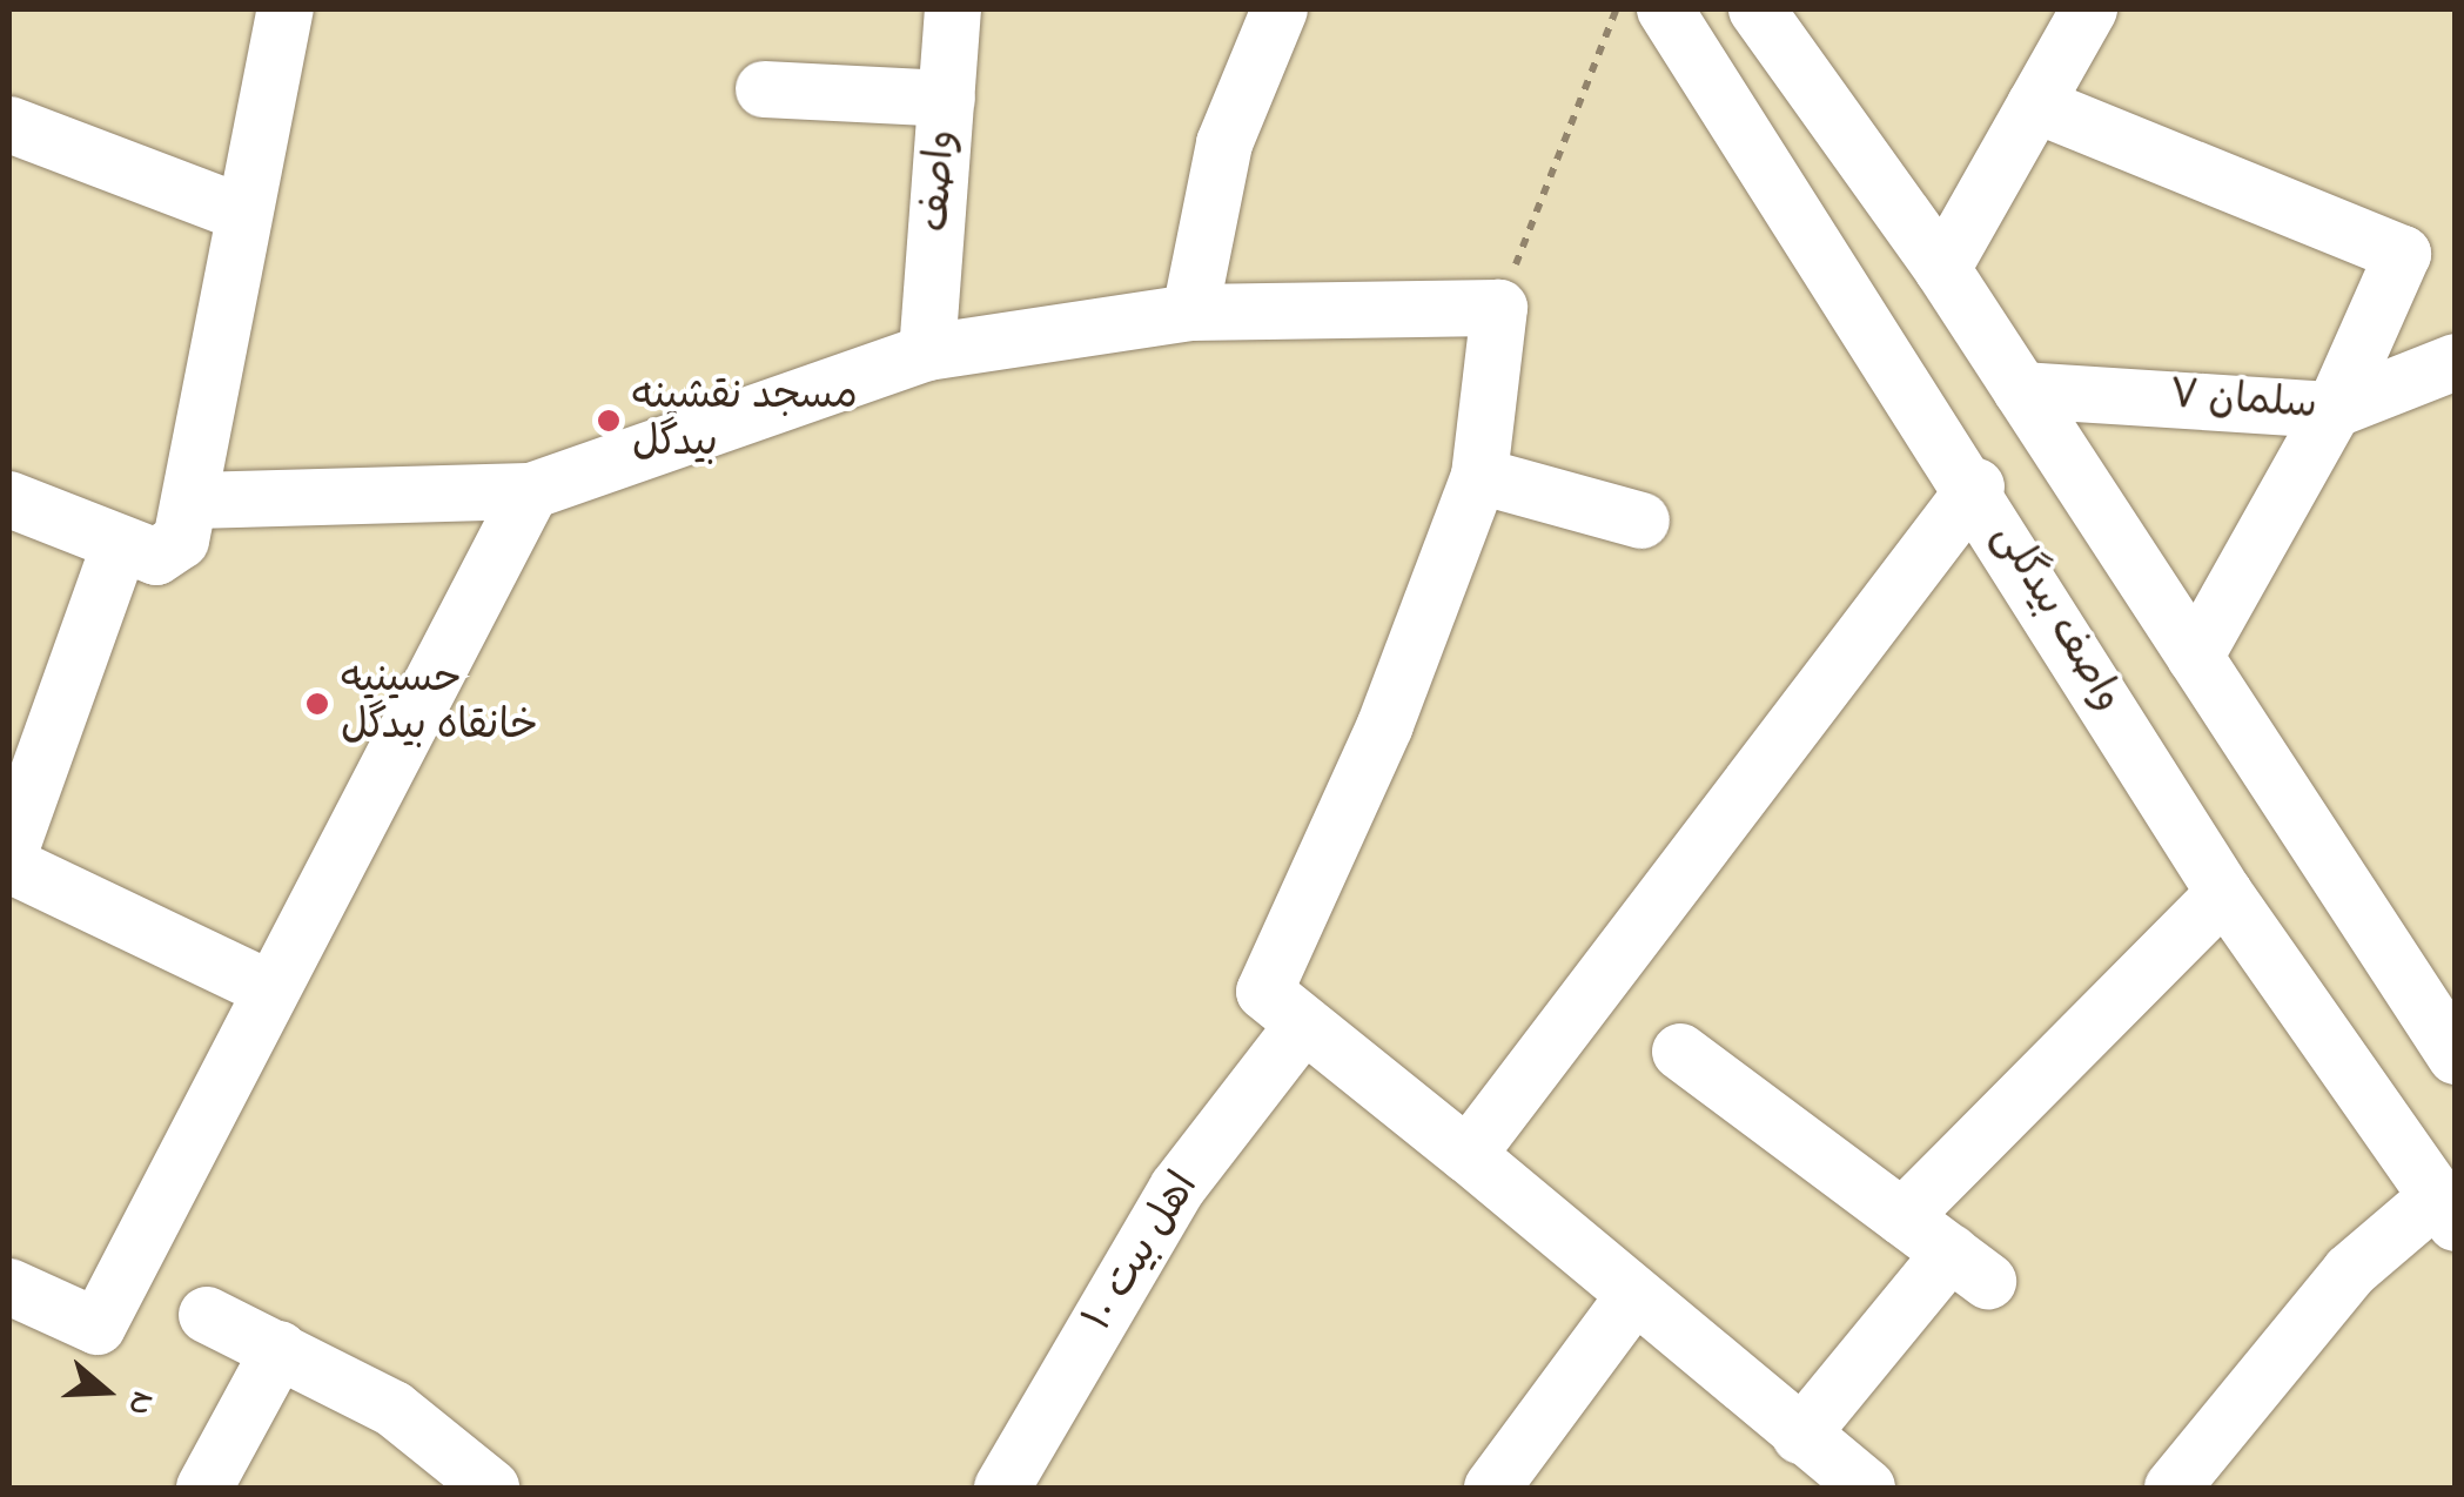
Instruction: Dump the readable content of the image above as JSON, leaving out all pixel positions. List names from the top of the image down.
{
  "streets": {
    "street": [
      "واصف",
      "سلمان ۷",
      "واصف بیدگلی",
      "اهل بیت ۱۰"
    ]
  },
  "places": ["مسجد نقشینه بیدگل", "حسینیه خانقاه بیدگل"],
  "north": "right"
}
